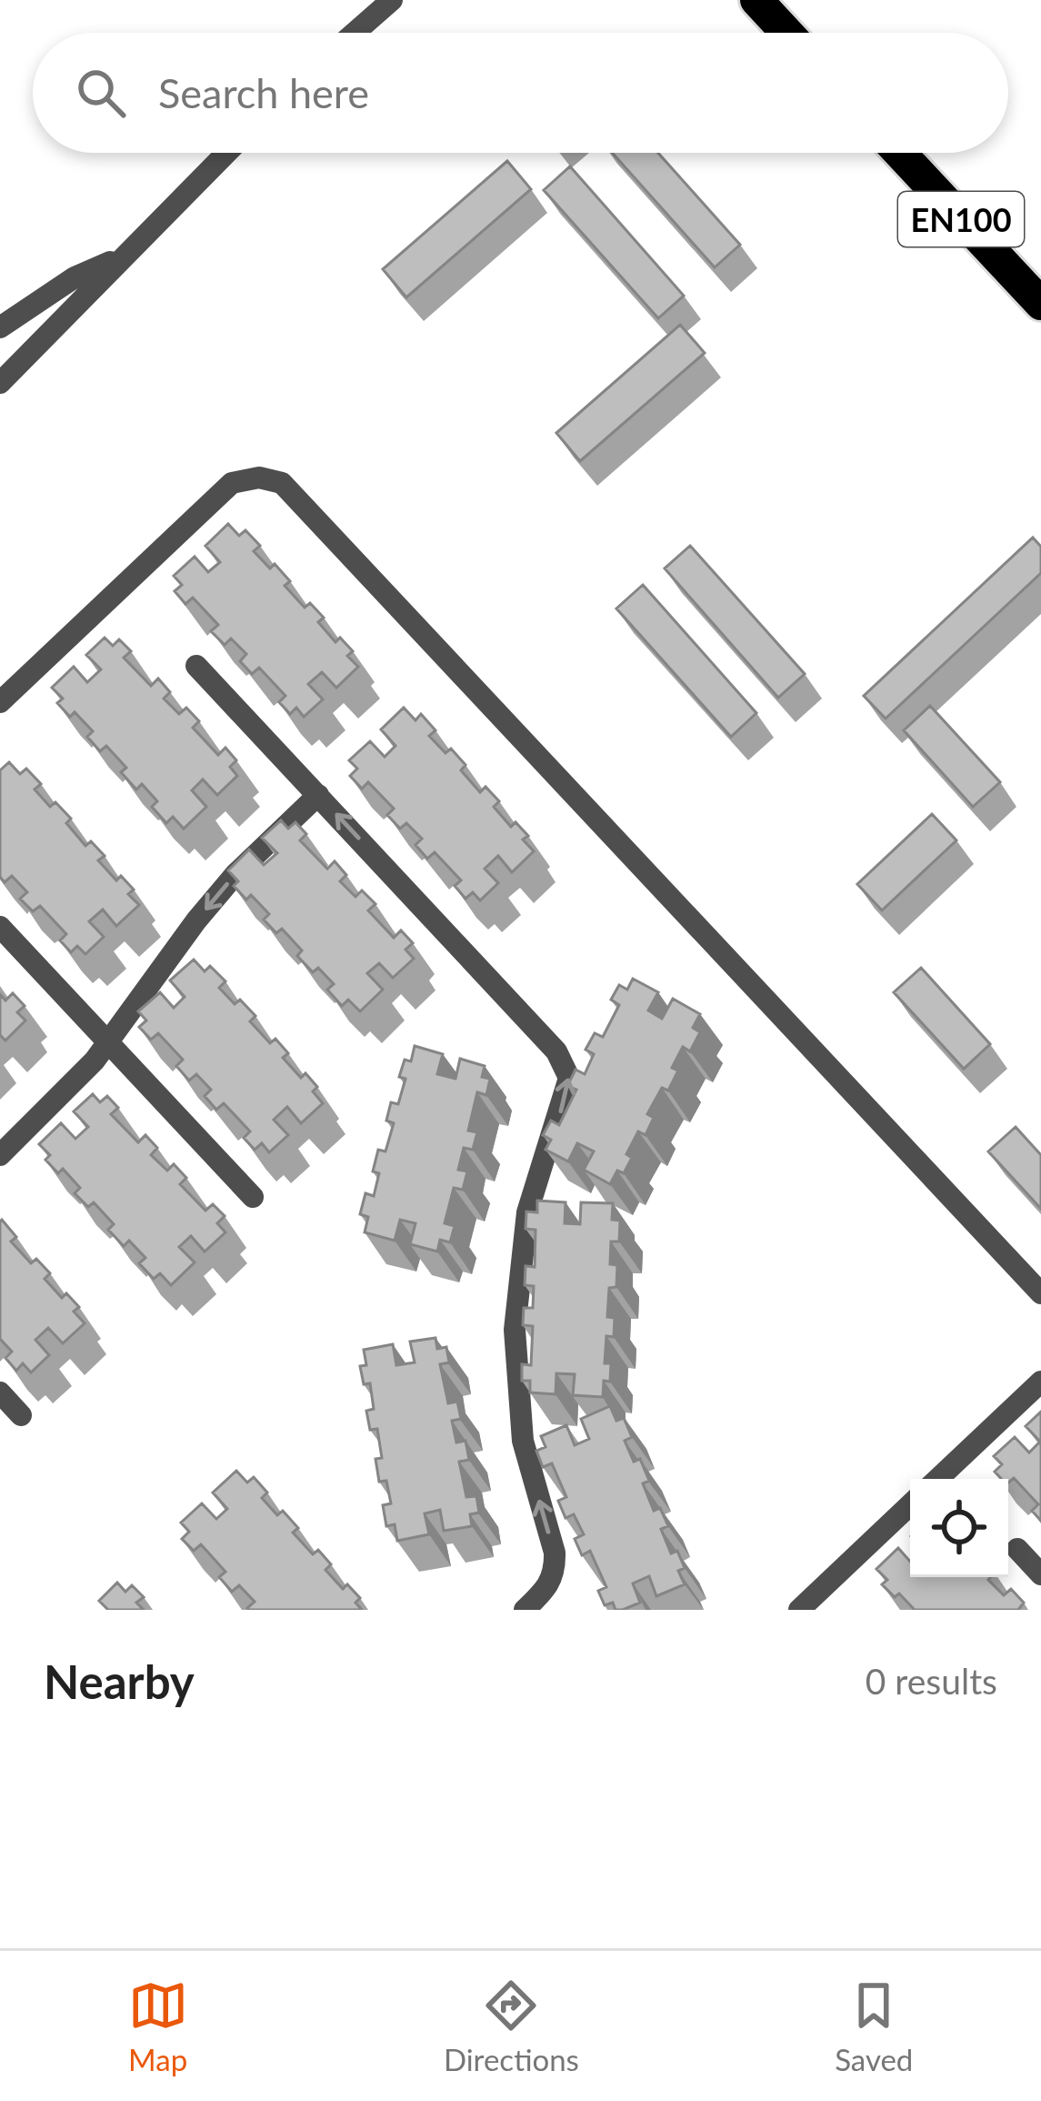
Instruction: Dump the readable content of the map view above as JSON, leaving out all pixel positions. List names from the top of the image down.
{
  "streets": {
    "highway": ["EN100"]
  },
  "page": {
    "search": "Search here",
    "heading": ["Nearby", "0 results"],
    "nav": ["Map", "Directions", "Saved"]
  }
}
